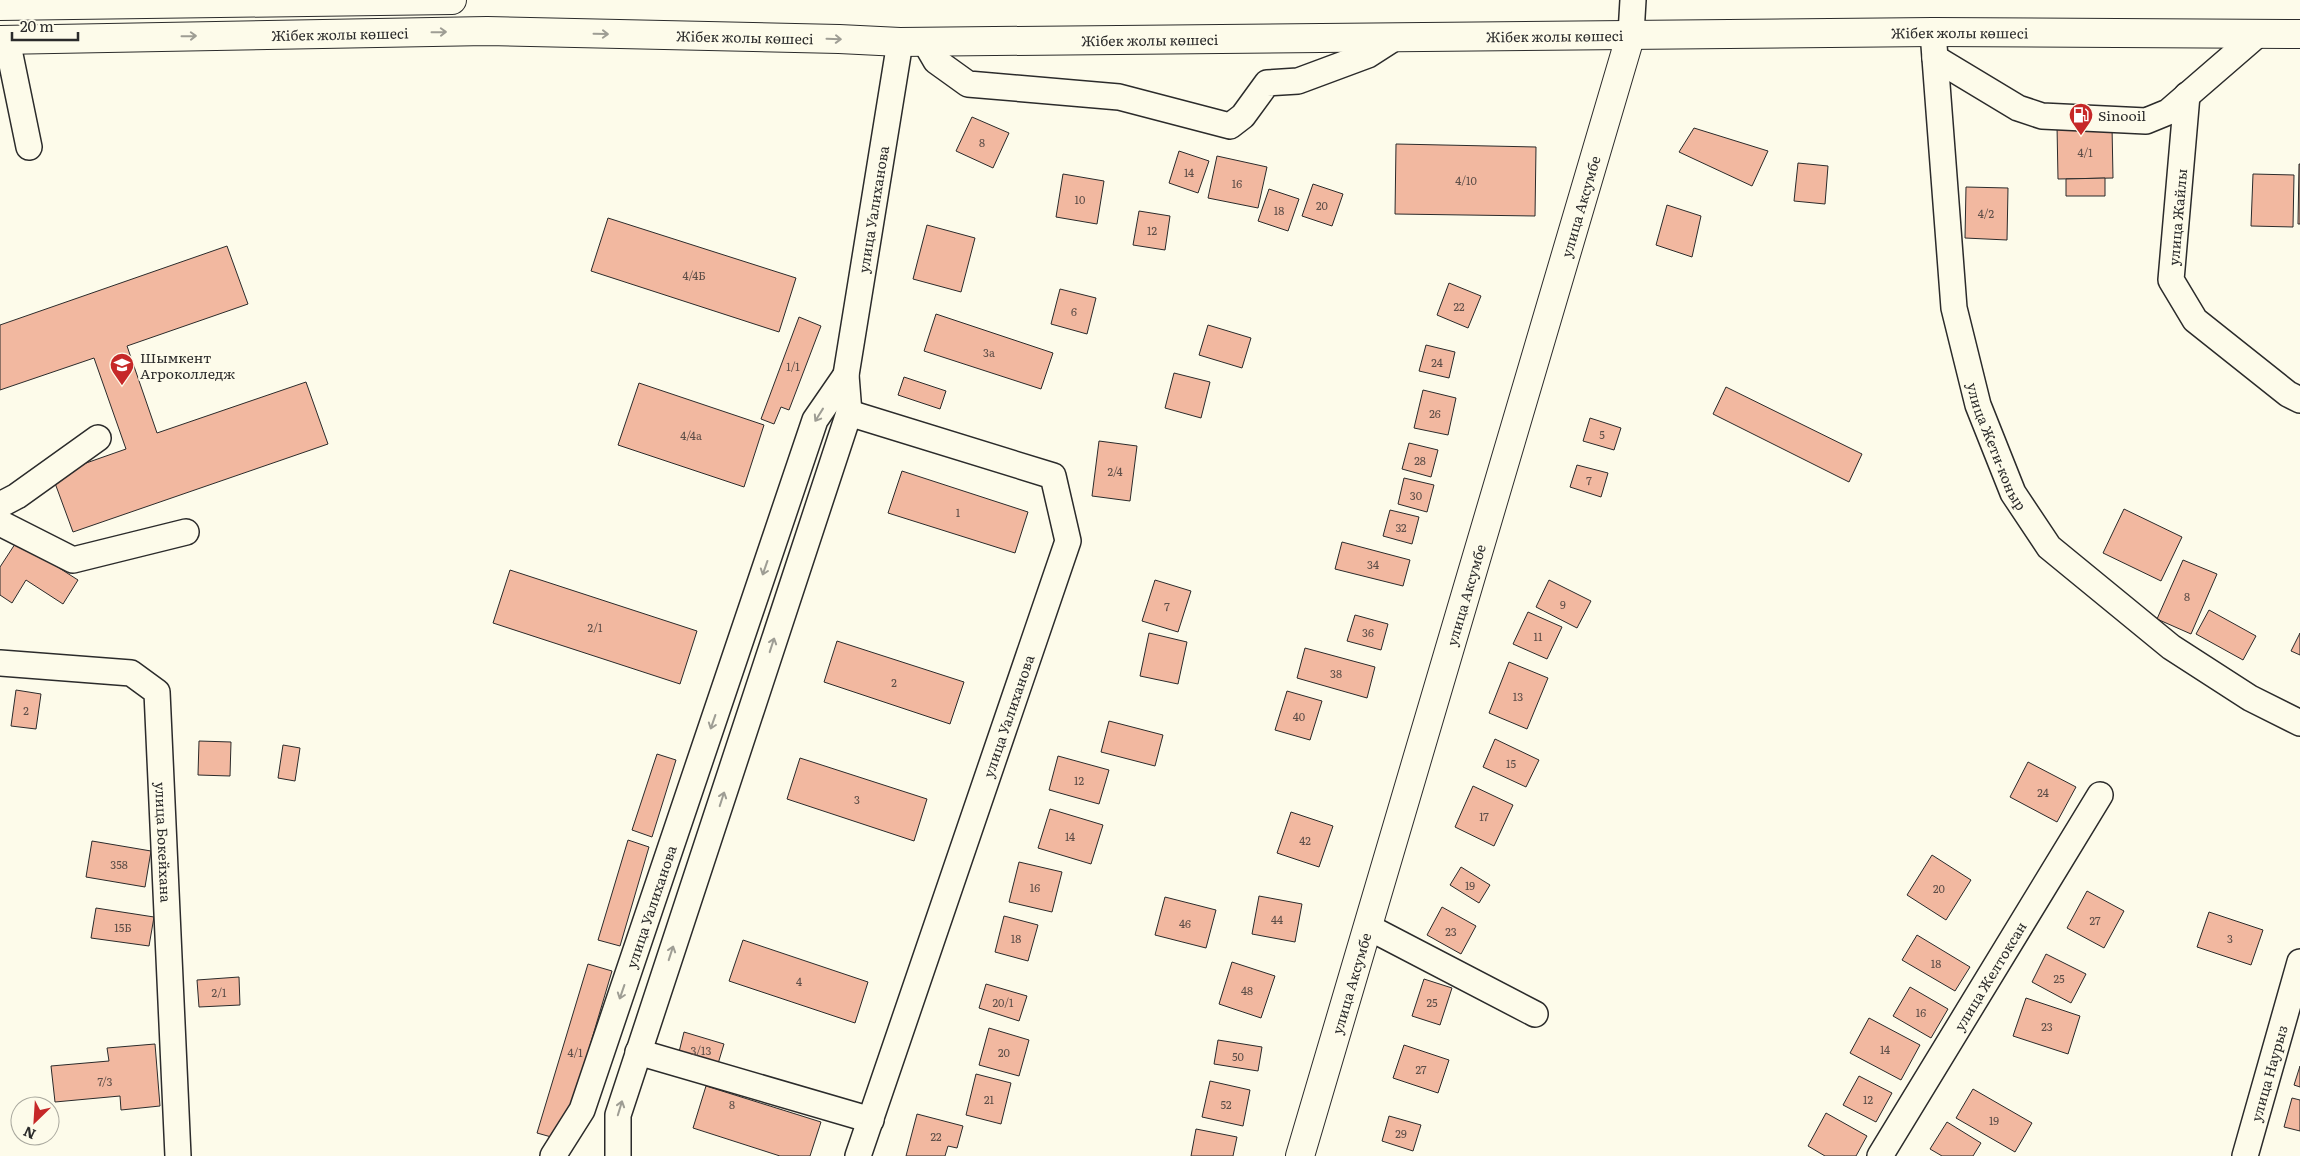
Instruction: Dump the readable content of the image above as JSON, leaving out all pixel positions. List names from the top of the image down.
{
  "streets": {
    "main road": ["Жібек жолы көшесі", "улица Аксумбе"],
    "street": [
      "улица Уалиханова",
      "улица Жайлы",
      "улица Жети-коныр",
      "улица Бокейхана",
      "улица Желтоксан",
      "улица Наурыз"
    ]
  },
  "crossings": [
    ["Жібек жолы көшесі", "улица Аксумбе"],
    ["Жібек жолы көшесі", "улица Уалиханова"],
    ["Жібек жолы көшесі", "улица Жети-коныр"]
  ],
  "places": {
    "fuel station": ["Sinooil"],
    "school or university": ["Шымкент Агроколледж"]
  },
  "house_numbers": [
    "8",
    "4/1",
    "14",
    "4/10",
    "16",
    "10",
    "20",
    "18",
    "4/2",
    "12",
    "4/4Б",
    "22",
    "6",
    "3а",
    "24",
    "1/1",
    "26",
    "5",
    "4/4а",
    "28",
    "2/4",
    "7",
    "30",
    "1",
    "32",
    "34",
    "8",
    "9",
    "7",
    "2/1",
    "36",
    "11",
    "38",
    "2",
    "13",
    "2",
    "40",
    "15",
    "12",
    "24",
    "3",
    "17",
    "14",
    "42",
    "358",
    "19",
    "16",
    "20",
    "44",
    "27",
    "46",
    "15Б",
    "23",
    "18",
    "3",
    "18",
    "25",
    "4",
    "48",
    "2/1",
    "20/1",
    "25",
    "16",
    "23",
    "14",
    "3/13",
    "4/1",
    "20",
    "50",
    "27",
    "7/3",
    "21",
    "12",
    "8",
    "52",
    "19",
    "29",
    "22"
  ],
  "scale_bar": "20 m",
  "north": "bottom left"
}
